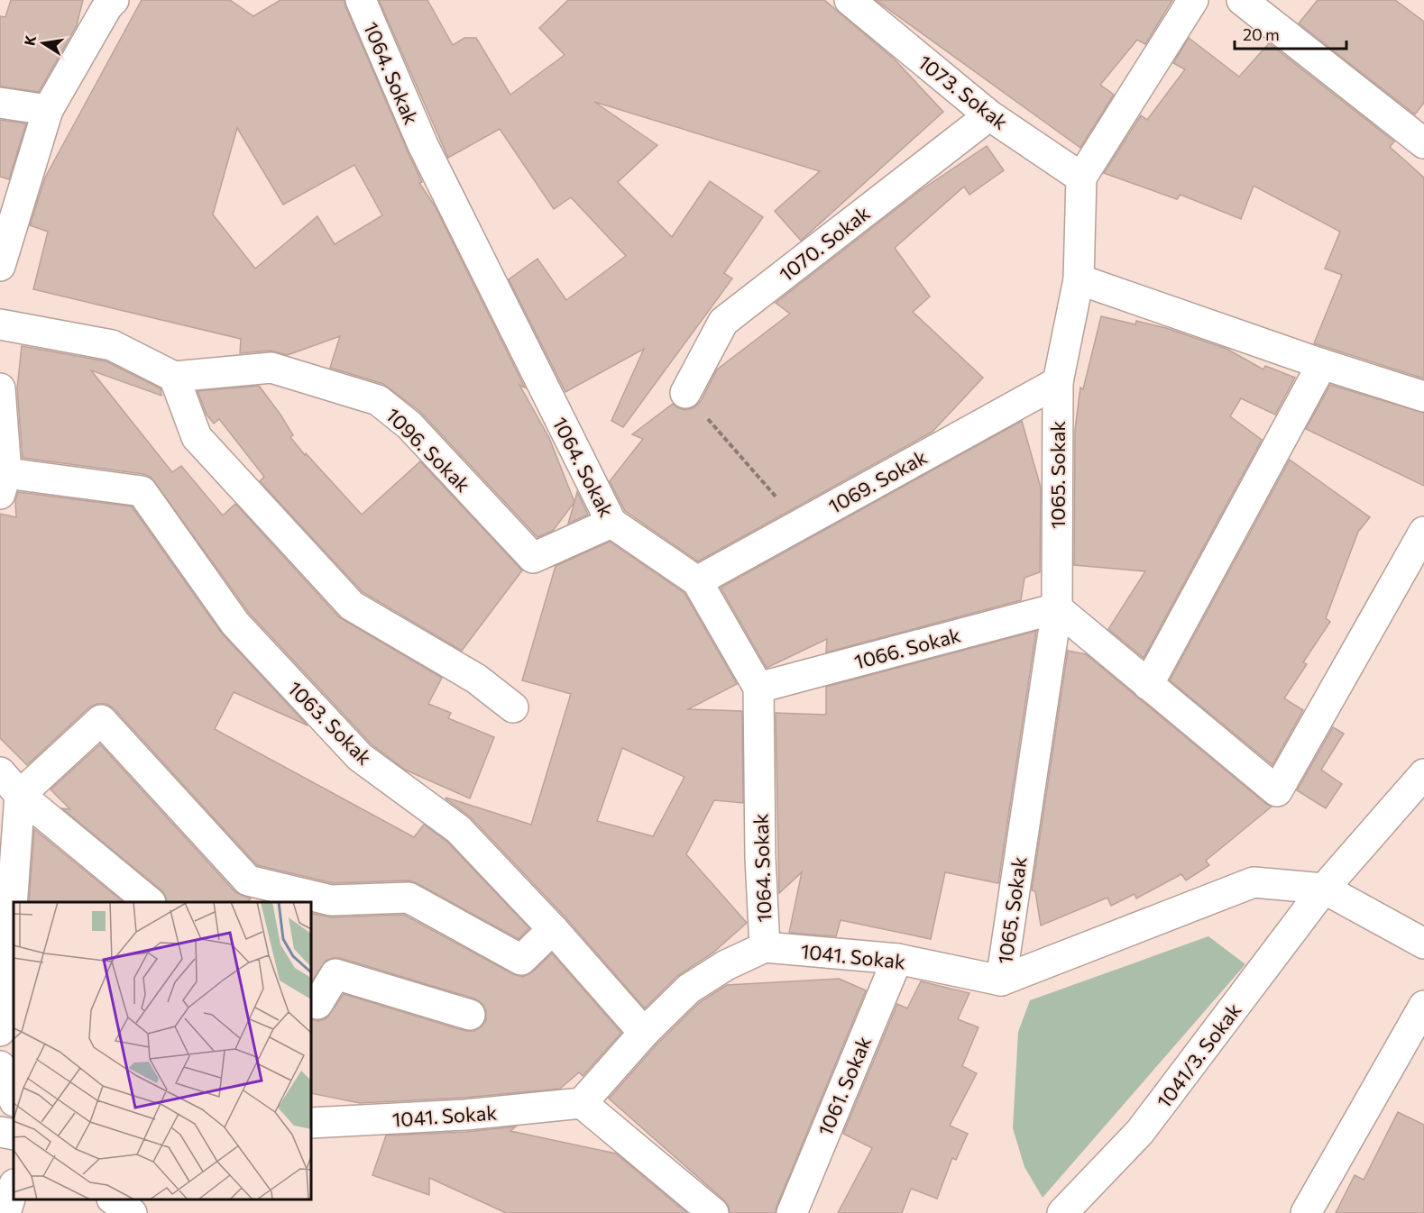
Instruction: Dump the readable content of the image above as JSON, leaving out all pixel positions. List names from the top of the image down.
{
  "streets": {
    "street": [
      "1064. Sokak",
      "1073. Sokak",
      "1070. Sokak",
      "1096. Sokak",
      "1065. Sokak",
      "1069. Sokak",
      "1066. Sokak",
      "1063. Sokak",
      "1041. Sokak",
      "1041/3. Sokak",
      "1061. Sokak"
    ]
  },
  "crossings": [
    ["1064. Sokak", "1096. Sokak"],
    ["1064. Sokak", "1069. Sokak"],
    ["1064. Sokak", "1066. Sokak"],
    ["1064. Sokak", "1041. Sokak"],
    ["1073. Sokak", "1070. Sokak"],
    ["1073. Sokak", "1065. Sokak"],
    ["1065. Sokak", "1069. Sokak"],
    ["1065. Sokak", "1066. Sokak"],
    ["1065. Sokak", "1041. Sokak"],
    ["1063. Sokak", "1041. Sokak"],
    ["1041. Sokak", "1061. Sokak"]
  ],
  "scale_bar": "20 m",
  "north": "left"
}
